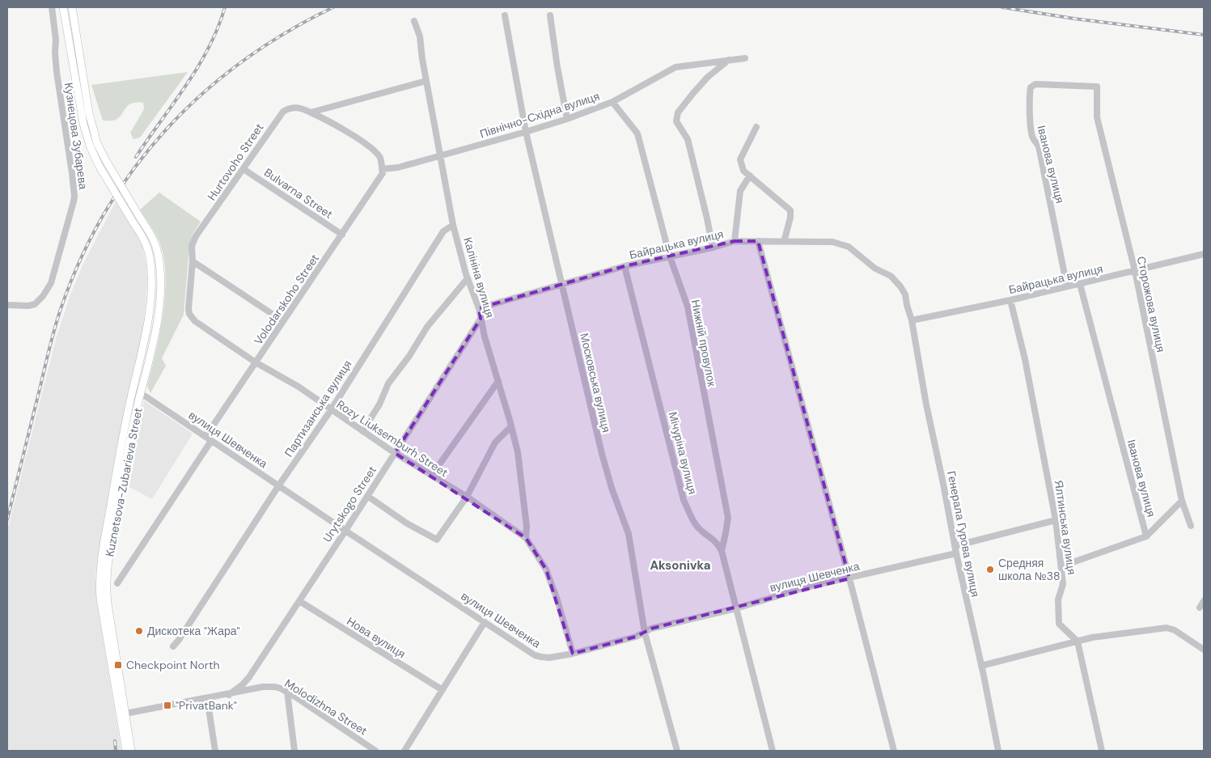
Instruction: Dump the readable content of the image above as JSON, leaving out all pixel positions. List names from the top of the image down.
{
  "streets": {
    "main road": ["Kuznetsova-Zubarieva Street"],
    "street": [
      "Північно-Східна вулиця",
      "Кузнецова Зубарева",
      "Hurtovoho Street",
      "Іванова вулиця",
      "Bulvarna Street",
      "Байрацька вулиця",
      "Калініна вулиця",
      "Volodarskoho Street",
      "Сторожова вулиця",
      "Нижній провулок",
      "Московська вулиця",
      "Партизанська вулиця",
      "Rozy Liuksemburh Street",
      "вулиця Шевченка",
      "Мічуріна вулиця",
      "Urytskogo Street",
      "Ялтинська вулиця",
      "Генерала Гурова вулиця",
      "Нова вулиця",
      "Molodizhna Street"
    ]
  },
  "crossings": [
    ["Північно-Східна вулиця", "Калініна вулиця"],
    ["Північно-Східна вулиця", "Volodarskoho Street"],
    ["Північно-Східна вулиця", "Нижній провулок"],
    ["Північно-Східна вулиця", "Московська вулиця"],
    ["Hurtovoho Street", "Bulvarna Street"],
    ["Hurtovoho Street", "Калініна вулиця"],
    ["Hurtovoho Street", "Rozy Liuksemburh Street"],
    ["Іванова вулиця", "Байрацька вулиця"],
    ["Іванова вулиця", "Сторожова вулиця"],
    ["Bulvarna Street", "Volodarskoho Street"],
    ["Байрацька вулиця", "Калініна вулиця"],
    ["Байрацька вулиця", "Сторожова вулиця"],
    ["Байрацька вулиця", "Нижній провулок"],
    ["Байрацька вулиця", "Московська вулиця"],
    ["Байрацька вулиця", "Мічуріна вулиця"],
    ["Байрацька вулиця", "Ялтинська вулиця"],
    ["Байрацька вулиця", "Генерала Гурова вулиця"],
    ["Калініна вулиця", "Партизанська вулиця"],
    ["Калініна вулиця", "Rozy Liuksemburh Street"],
    ["Калініна вулиця", "Urytskogo Street"],
    ["Volodarskoho Street", "Rozy Liuksemburh Street"],
    ["Volodarskoho Street", "вулиця Шевченка"],
    ["Нижній провулок", "Мічуріна вулиця"],
    ["Московська вулиця", "вулиця Шевченка"],
    ["Партизанська вулиця", "Rozy Liuksemburh Street"],
    ["Партизанська вулиця", "вулиця Шевченка"],
    ["Rozy Liuksemburh Street", "вулиця Шевченка"],
    ["Rozy Liuksemburh Street", "Urytskogo Street"],
    ["вулиця Шевченка", "Мічуріна вулиця"],
    ["вулиця Шевченка", "Kuznetsova-Zubarieva Street"],
    ["вулиця Шевченка", "Urytskogo Street"],
    ["вулиця Шевченка", "Генерала Гурова вулиця"],
    ["Kuznetsova-Zubarieva Street", "Molodizhna Street"],
    ["Urytskogo Street", "Нова вулиця"],
    ["Urytskogo Street", "Molodizhna Street"]
  ],
  "districts": ["Aksonіvka"],
  "places": {
    "other": ["Средняя школа №38", "Дискотека \"Жара\""],
    "transit": ["Checkpoint North", "\"PrivatBank\""]
  }
}
